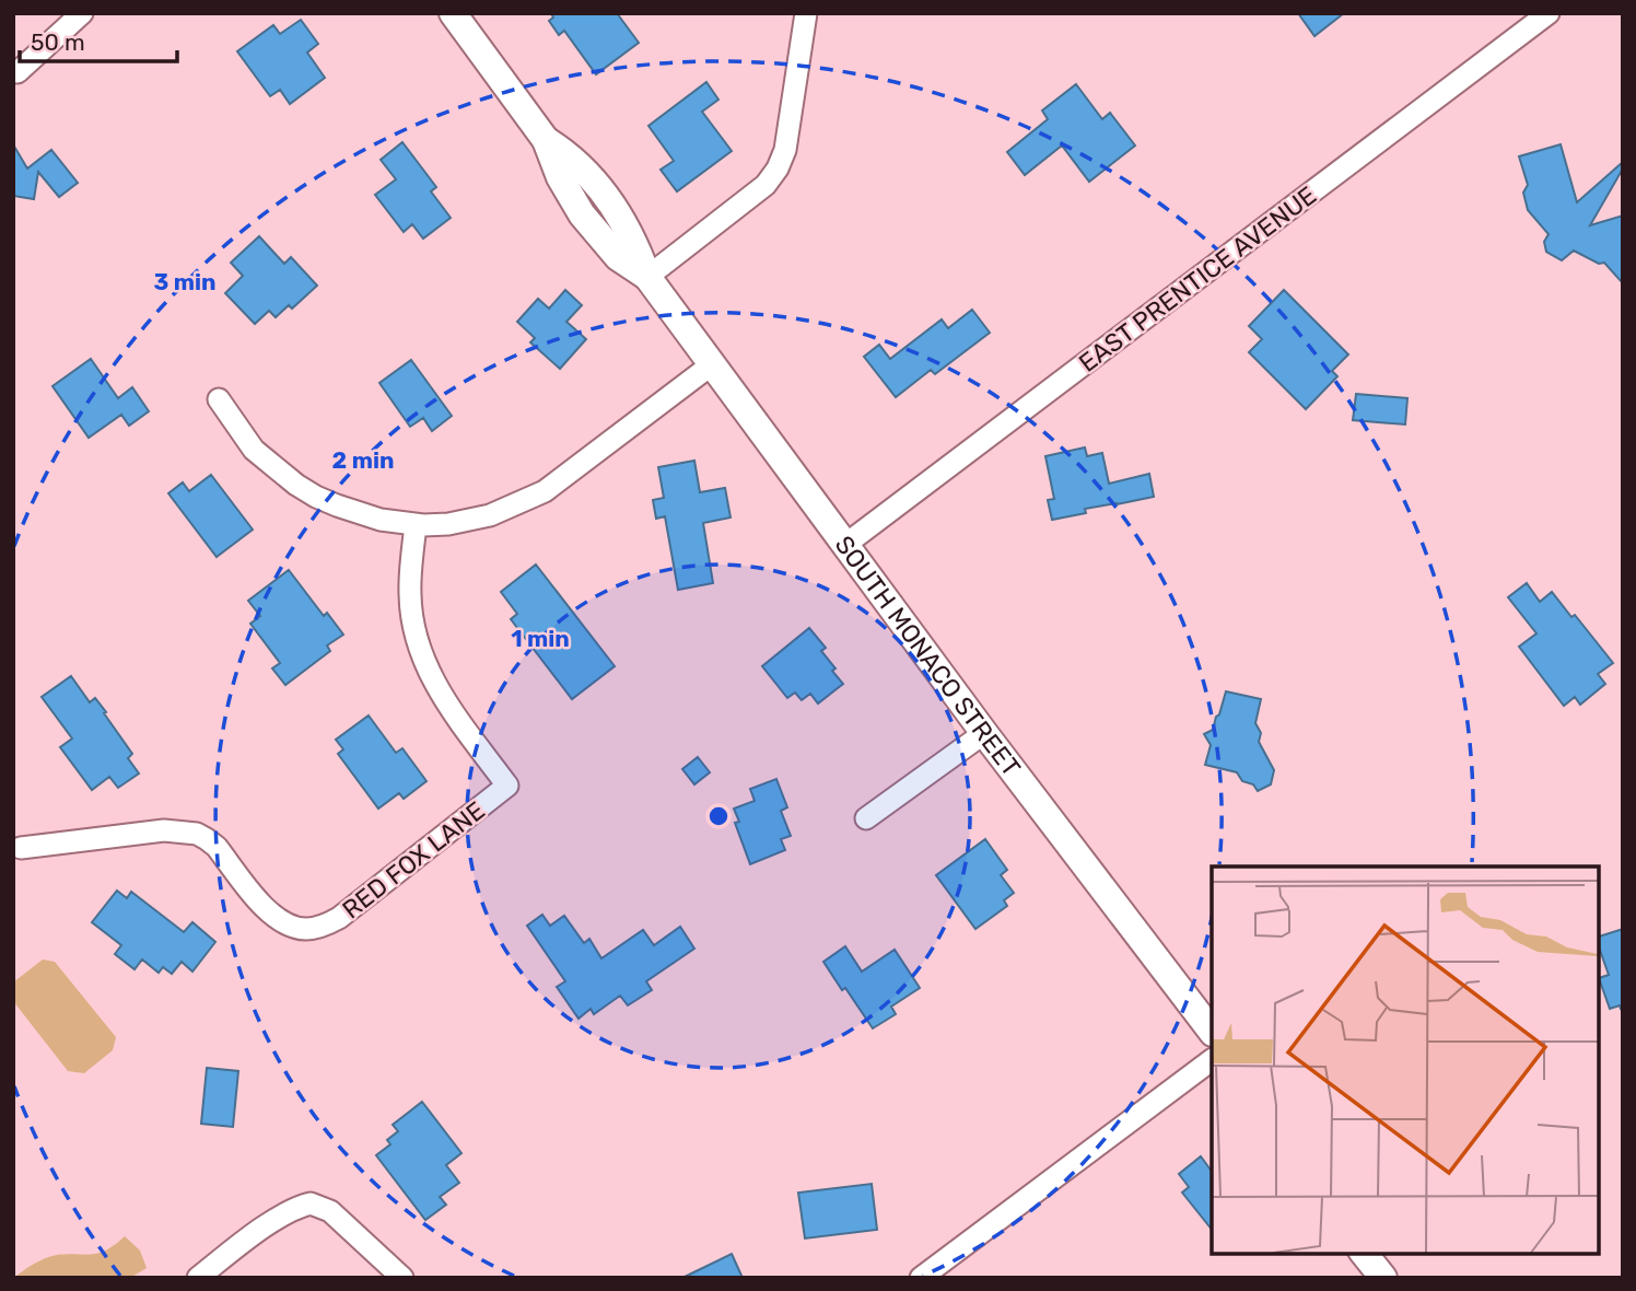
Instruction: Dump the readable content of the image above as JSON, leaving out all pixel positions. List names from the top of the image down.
{
  "streets": {
    "street": ["EAST PRENTICE AVENUE", "SOUTH MONACO STREET", "RED FOX LANE"]
  },
  "crossings": [
    ["EAST PRENTICE AVENUE", "SOUTH MONACO STREET"]
  ],
  "scale_bar": "50 m",
  "rings": ["3 min", "2 min", "1 min"]
}
